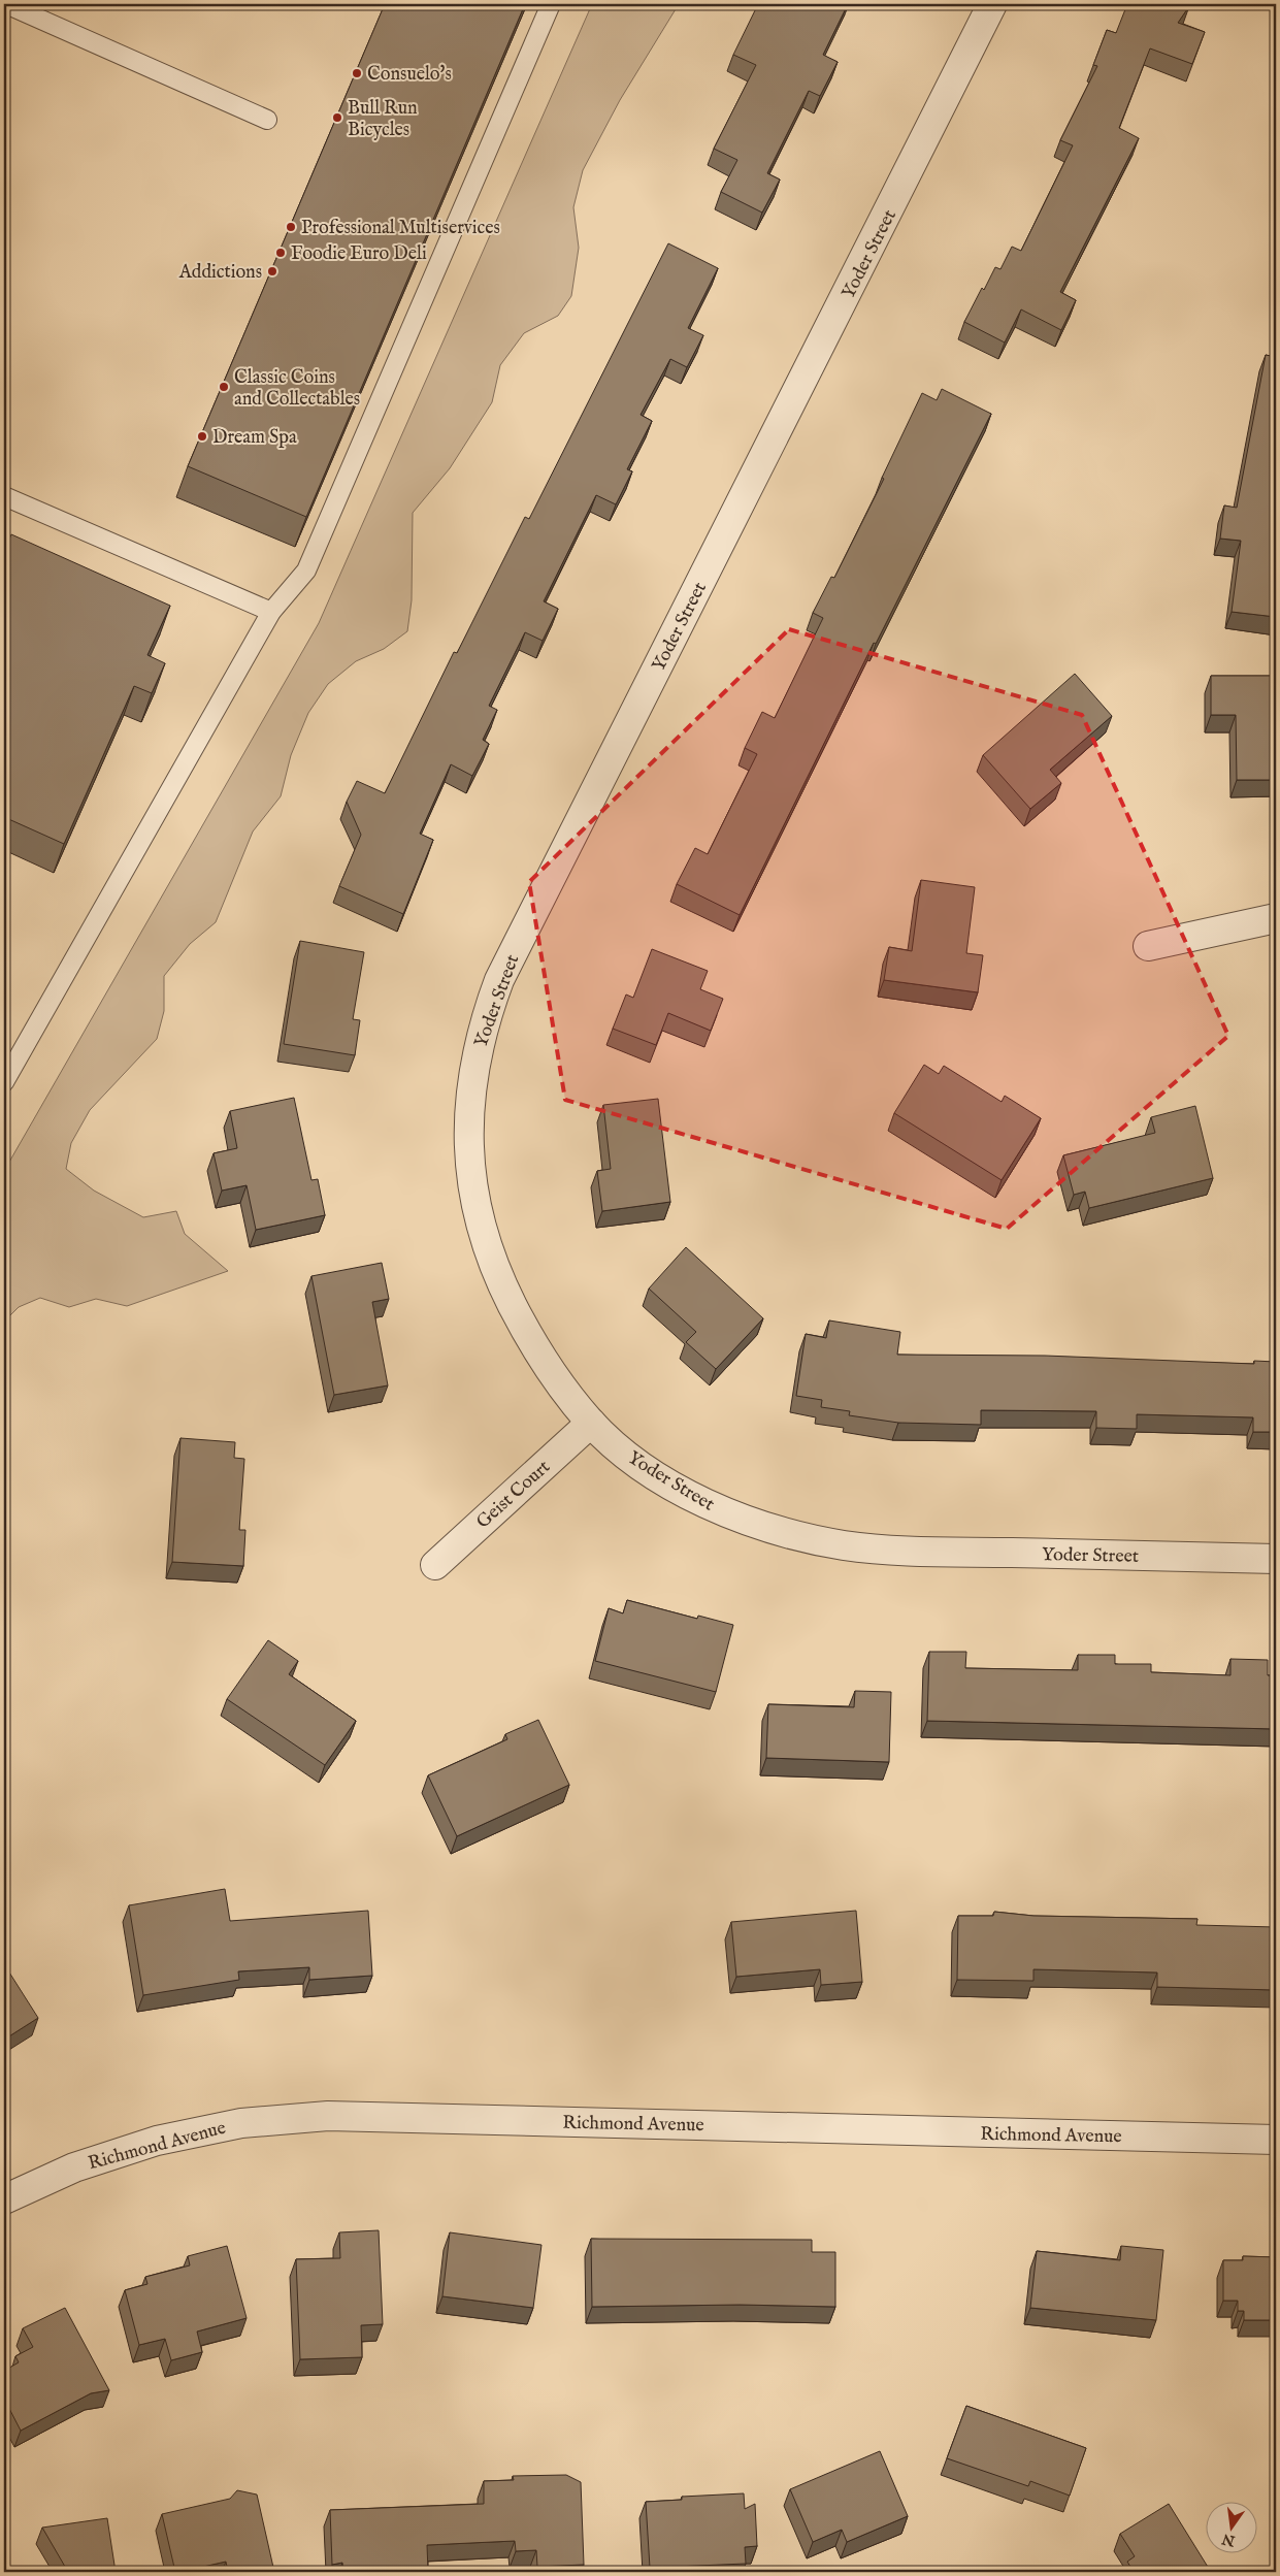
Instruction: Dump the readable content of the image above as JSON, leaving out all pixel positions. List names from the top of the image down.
{
  "streets": {
    "street": ["Yoder Street", "Geist Court", "Richmond Avenue"]
  },
  "crossings": [
    ["Yoder Street", "Geist Court"]
  ],
  "places": [
    "Consuelo's",
    "Bull Run Bicycles",
    "Professional Multiservices",
    "Foodie Euro Deli",
    "Addictions",
    "Classic Coins and Collectables",
    "Dream Spa"
  ],
  "north": "bottom"
}
